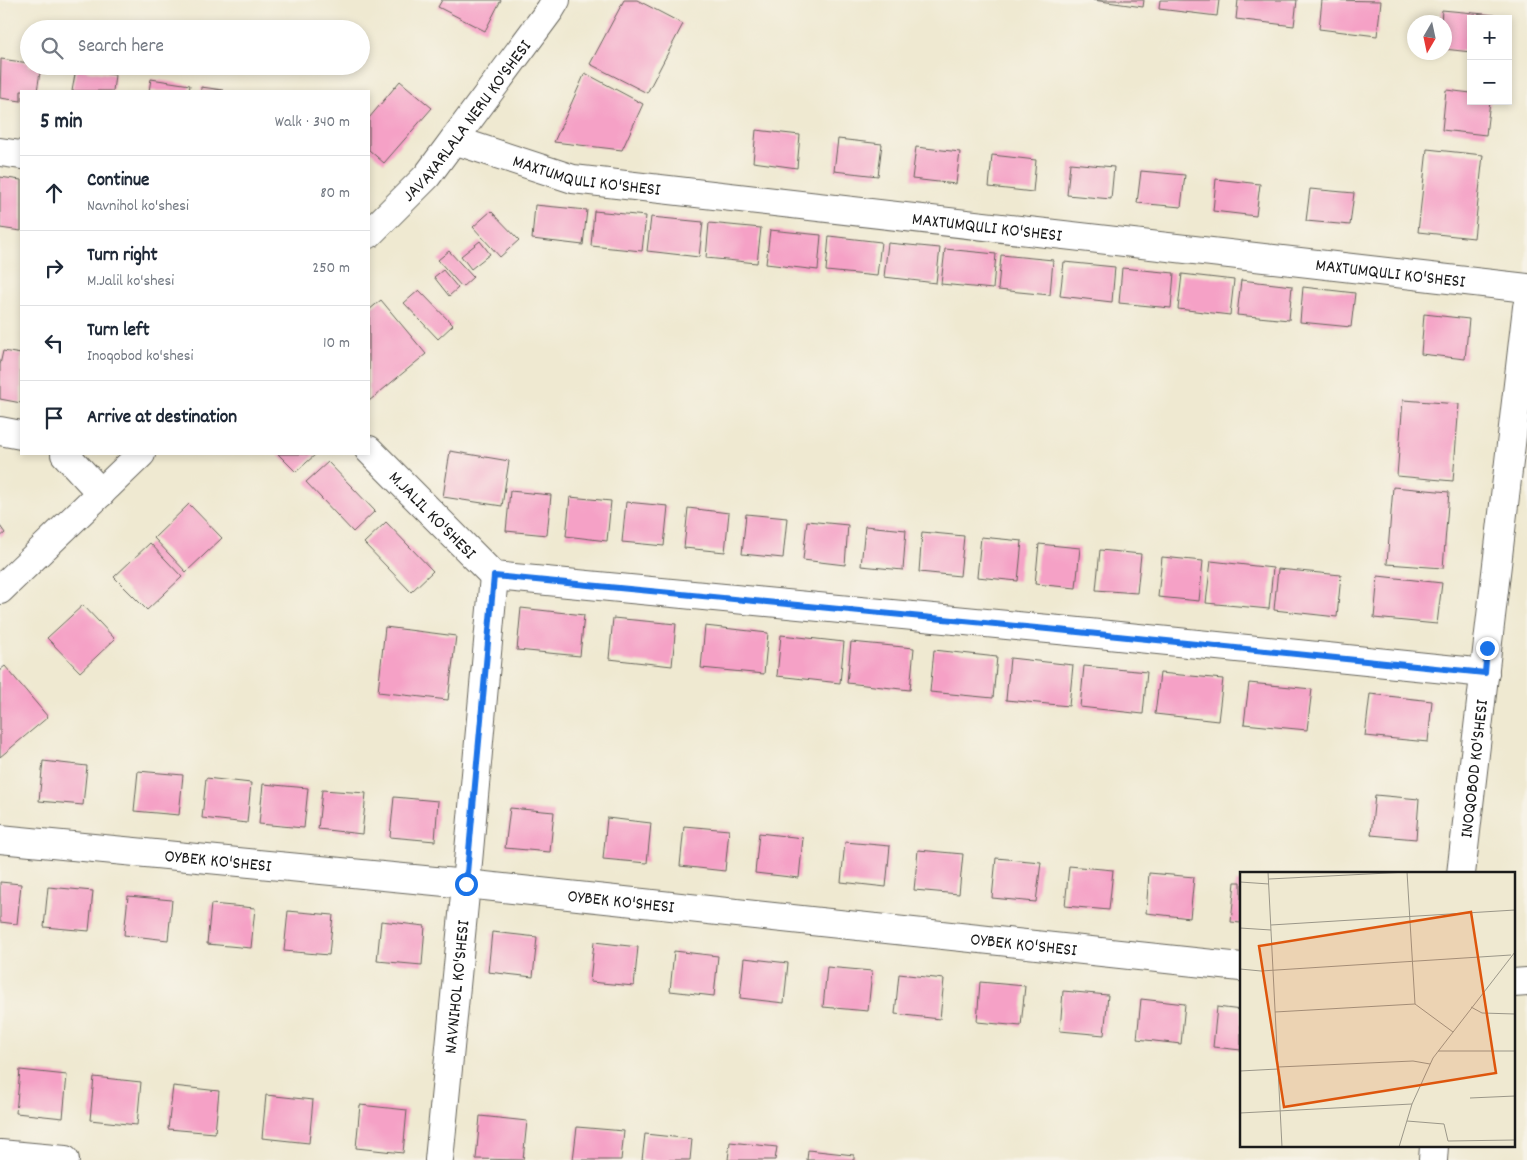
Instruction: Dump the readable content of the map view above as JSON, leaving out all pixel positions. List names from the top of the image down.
{
  "streets": {
    "street": [
      "JAVAXARLALA NERU KO'SHESI",
      "MAXTUMQULI KO'SHESI",
      "M.JALIL KO'SHESI",
      "INOQOBOD KO'SHESI",
      "OYBEK KO'SHESI",
      "NAVNIHOL KO'SHESI"
    ]
  },
  "crossings": [
    ["JAVAXARLALA NERU KO'SHESI", "MAXTUMQULI KO'SHESI"],
    ["M.JALIL KO'SHESI", "NAVNIHOL KO'SHESI"],
    ["OYBEK KO'SHESI", "NAVNIHOL KO'SHESI"]
  ],
  "north": "bottom",
  "page": {
    "map_buttons": ["+", "−"],
    "search": "Search here",
    "heading": ["5 min", "Walk · 340 m"],
    "list": [
      ["Continue", "Navnihol ko'shesi", "80 m"],
      ["Turn right", "M.Jalil ko'shesi", "250 m"],
      ["Turn left", "Inoqobod ko'shesi", "10 m"],
      "Arrive at destination"
    ]
  }
}
